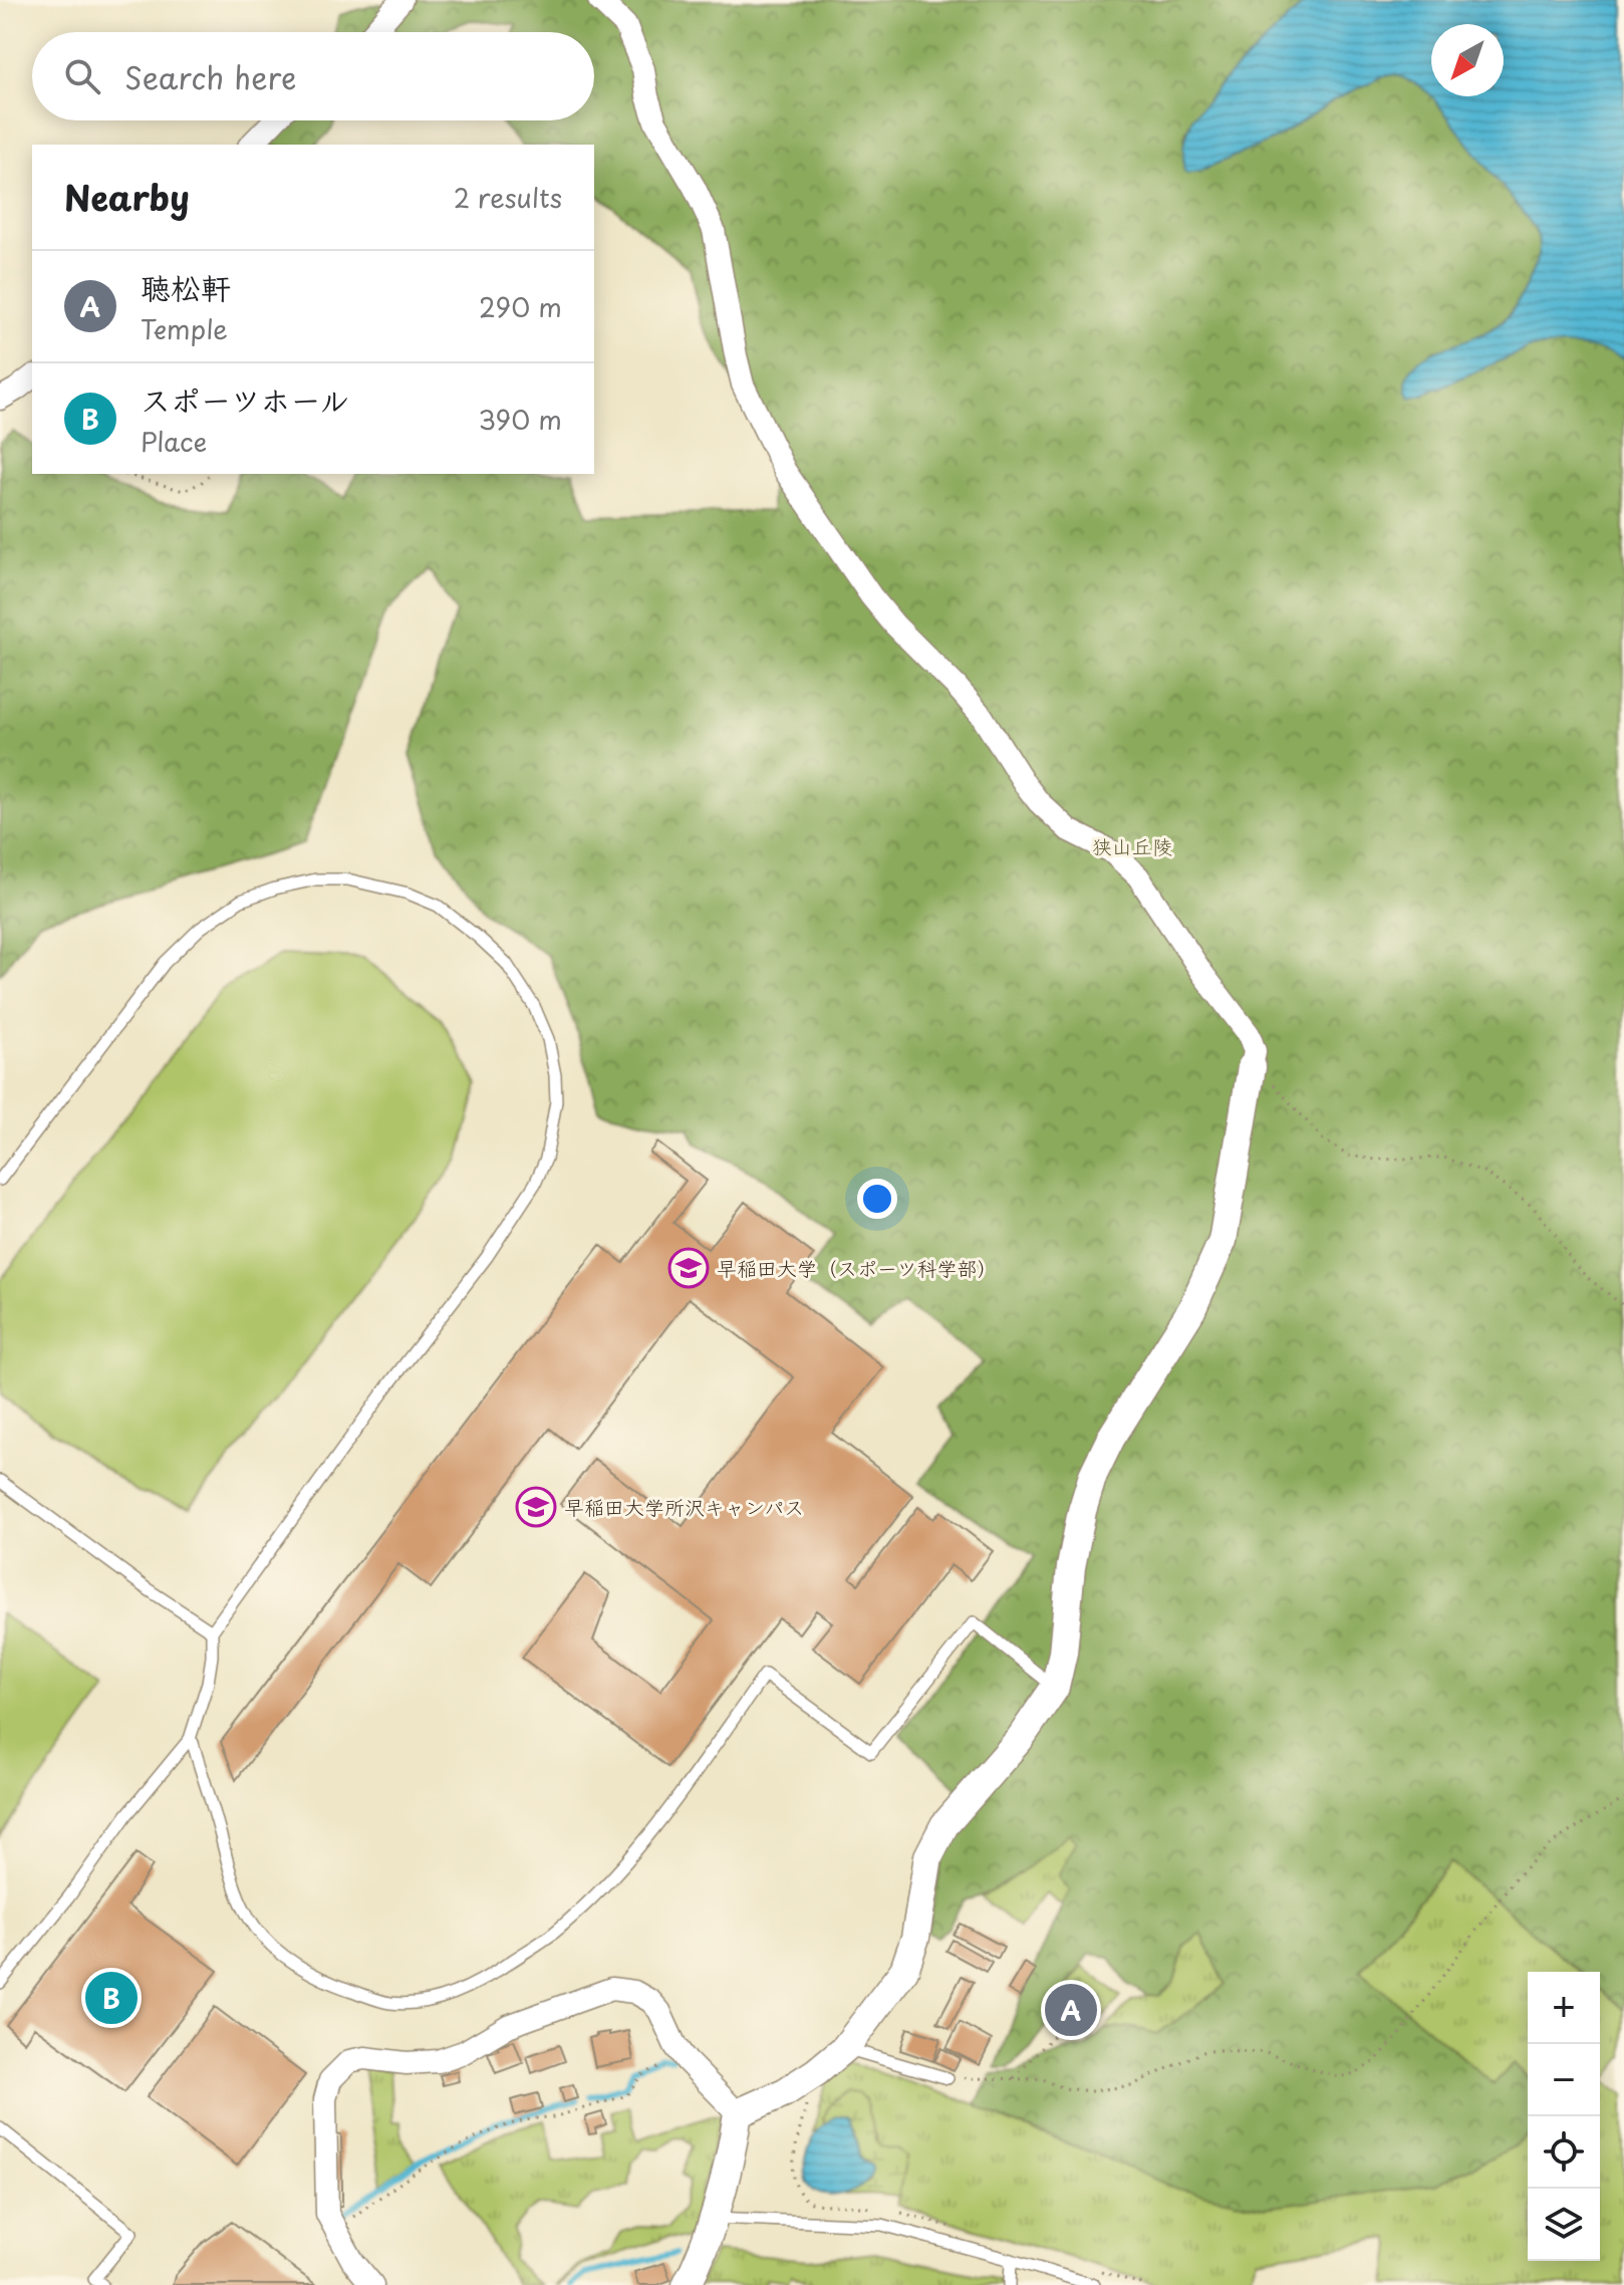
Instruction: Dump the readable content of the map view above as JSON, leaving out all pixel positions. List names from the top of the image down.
{
  "parks": ["狭山丘陵"],
  "places": {
    "school or university": ["早稲田大学（スポーツ科学部）", "早稲田大学所沢キャンパス"]
  },
  "north": "bottom left",
  "page": {
    "search": "Search here",
    "heading": ["Nearby", "2 results"],
    "list": [
      {
        "mark": "A",
        "name": "聴松軒",
        "note": "Temple",
        "value": "290 m"
      },
      {
        "mark": "B",
        "name": "スポーツホール",
        "note": "Place",
        "value": "390 m"
      }
    ],
    "pins": ["B", "A"],
    "map_buttons": ["+", "−"]
  }
}
